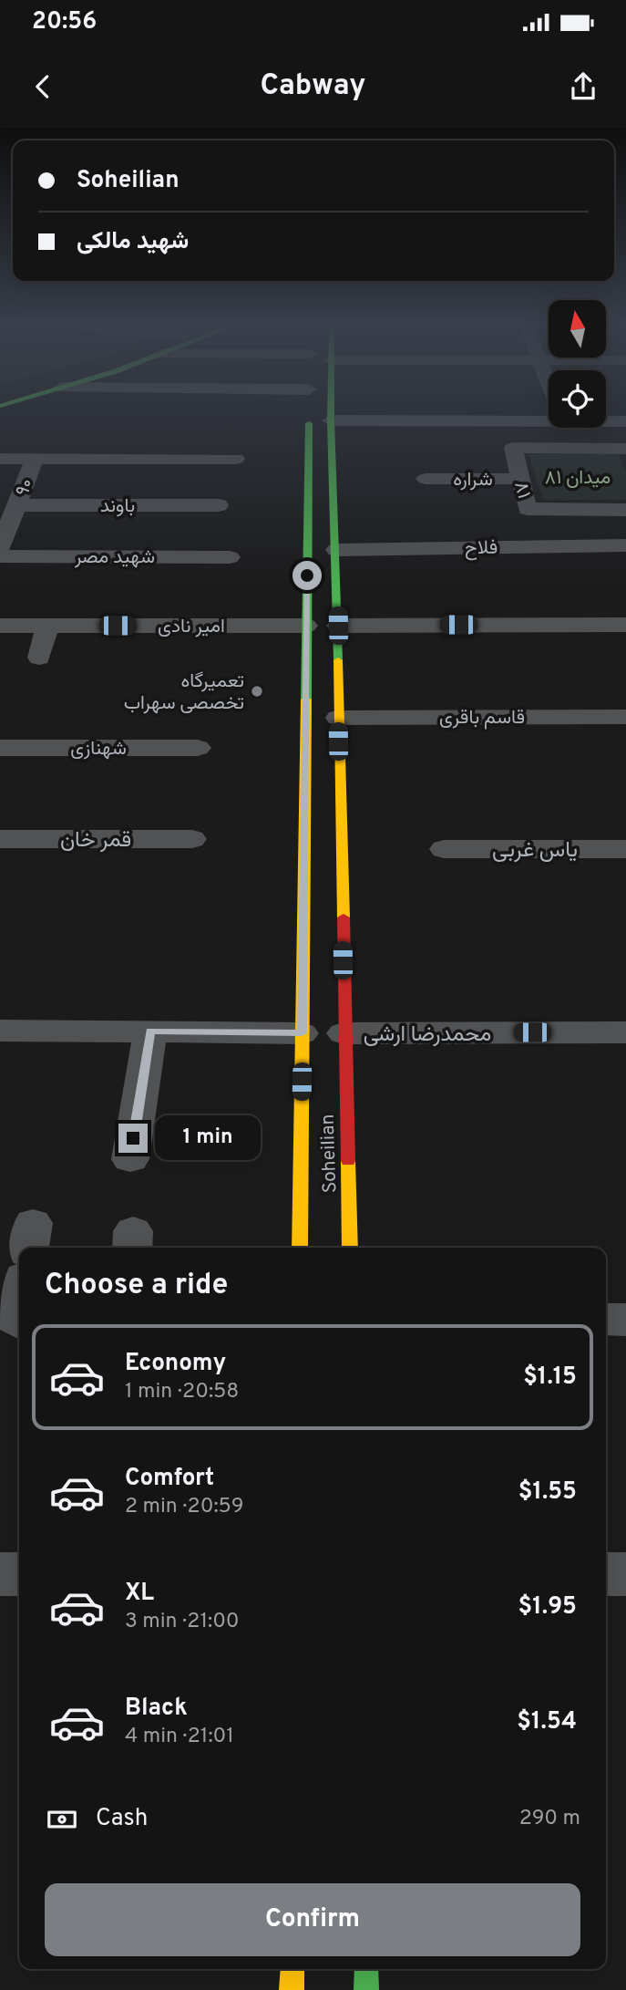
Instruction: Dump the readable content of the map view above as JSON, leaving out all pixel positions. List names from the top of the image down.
{
  "streets": {
    "main road": ["Soheilian"],
    "street": [
      "شراره",
      "۹۰",
      "۸۱",
      "باوند",
      "فلاح",
      "شهید مصر",
      "امیر نادی",
      "قاسم باقری",
      "شهنازی",
      "قمر خان",
      "یاس غربی",
      "محمدرضا ارشی"
    ]
  },
  "crossings": [
    ["شراره", "۸۱"],
    ["۹۰", "باوند"],
    ["فلاح", "Soheilian"],
    ["امیر نادی", "Soheilian"],
    ["قاسم باقری", "Soheilian"],
    ["محمدرضا ارشی", "Soheilian"]
  ],
  "parks": ["میدان ۸۱"],
  "places": ["تعمیرگاه تخصصی سهراب"],
  "north": "top",
  "page": {
    "status": "20:56",
    "header": "Cabway",
    "banner": ["Soheilian", "شهید مالکی"],
    "bubble": "1 min",
    "heading": "Choose a ride",
    "list": [
      {
        "name": "Economy",
        "note": "1 min · 20:58",
        "value": "$1.15"
      },
      {
        "name": "Comfort",
        "note": "2 min · 20:59",
        "value": "$1.55"
      },
      {
        "name": "XL",
        "note": "3 min · 21:00",
        "value": "$1.95"
      },
      {
        "name": "Black",
        "note": "4 min · 21:01",
        "value": "$1.54"
      }
    ],
    "pay": ["Cash", "290 m"],
    "buttons": "Confirm"
  }
}
